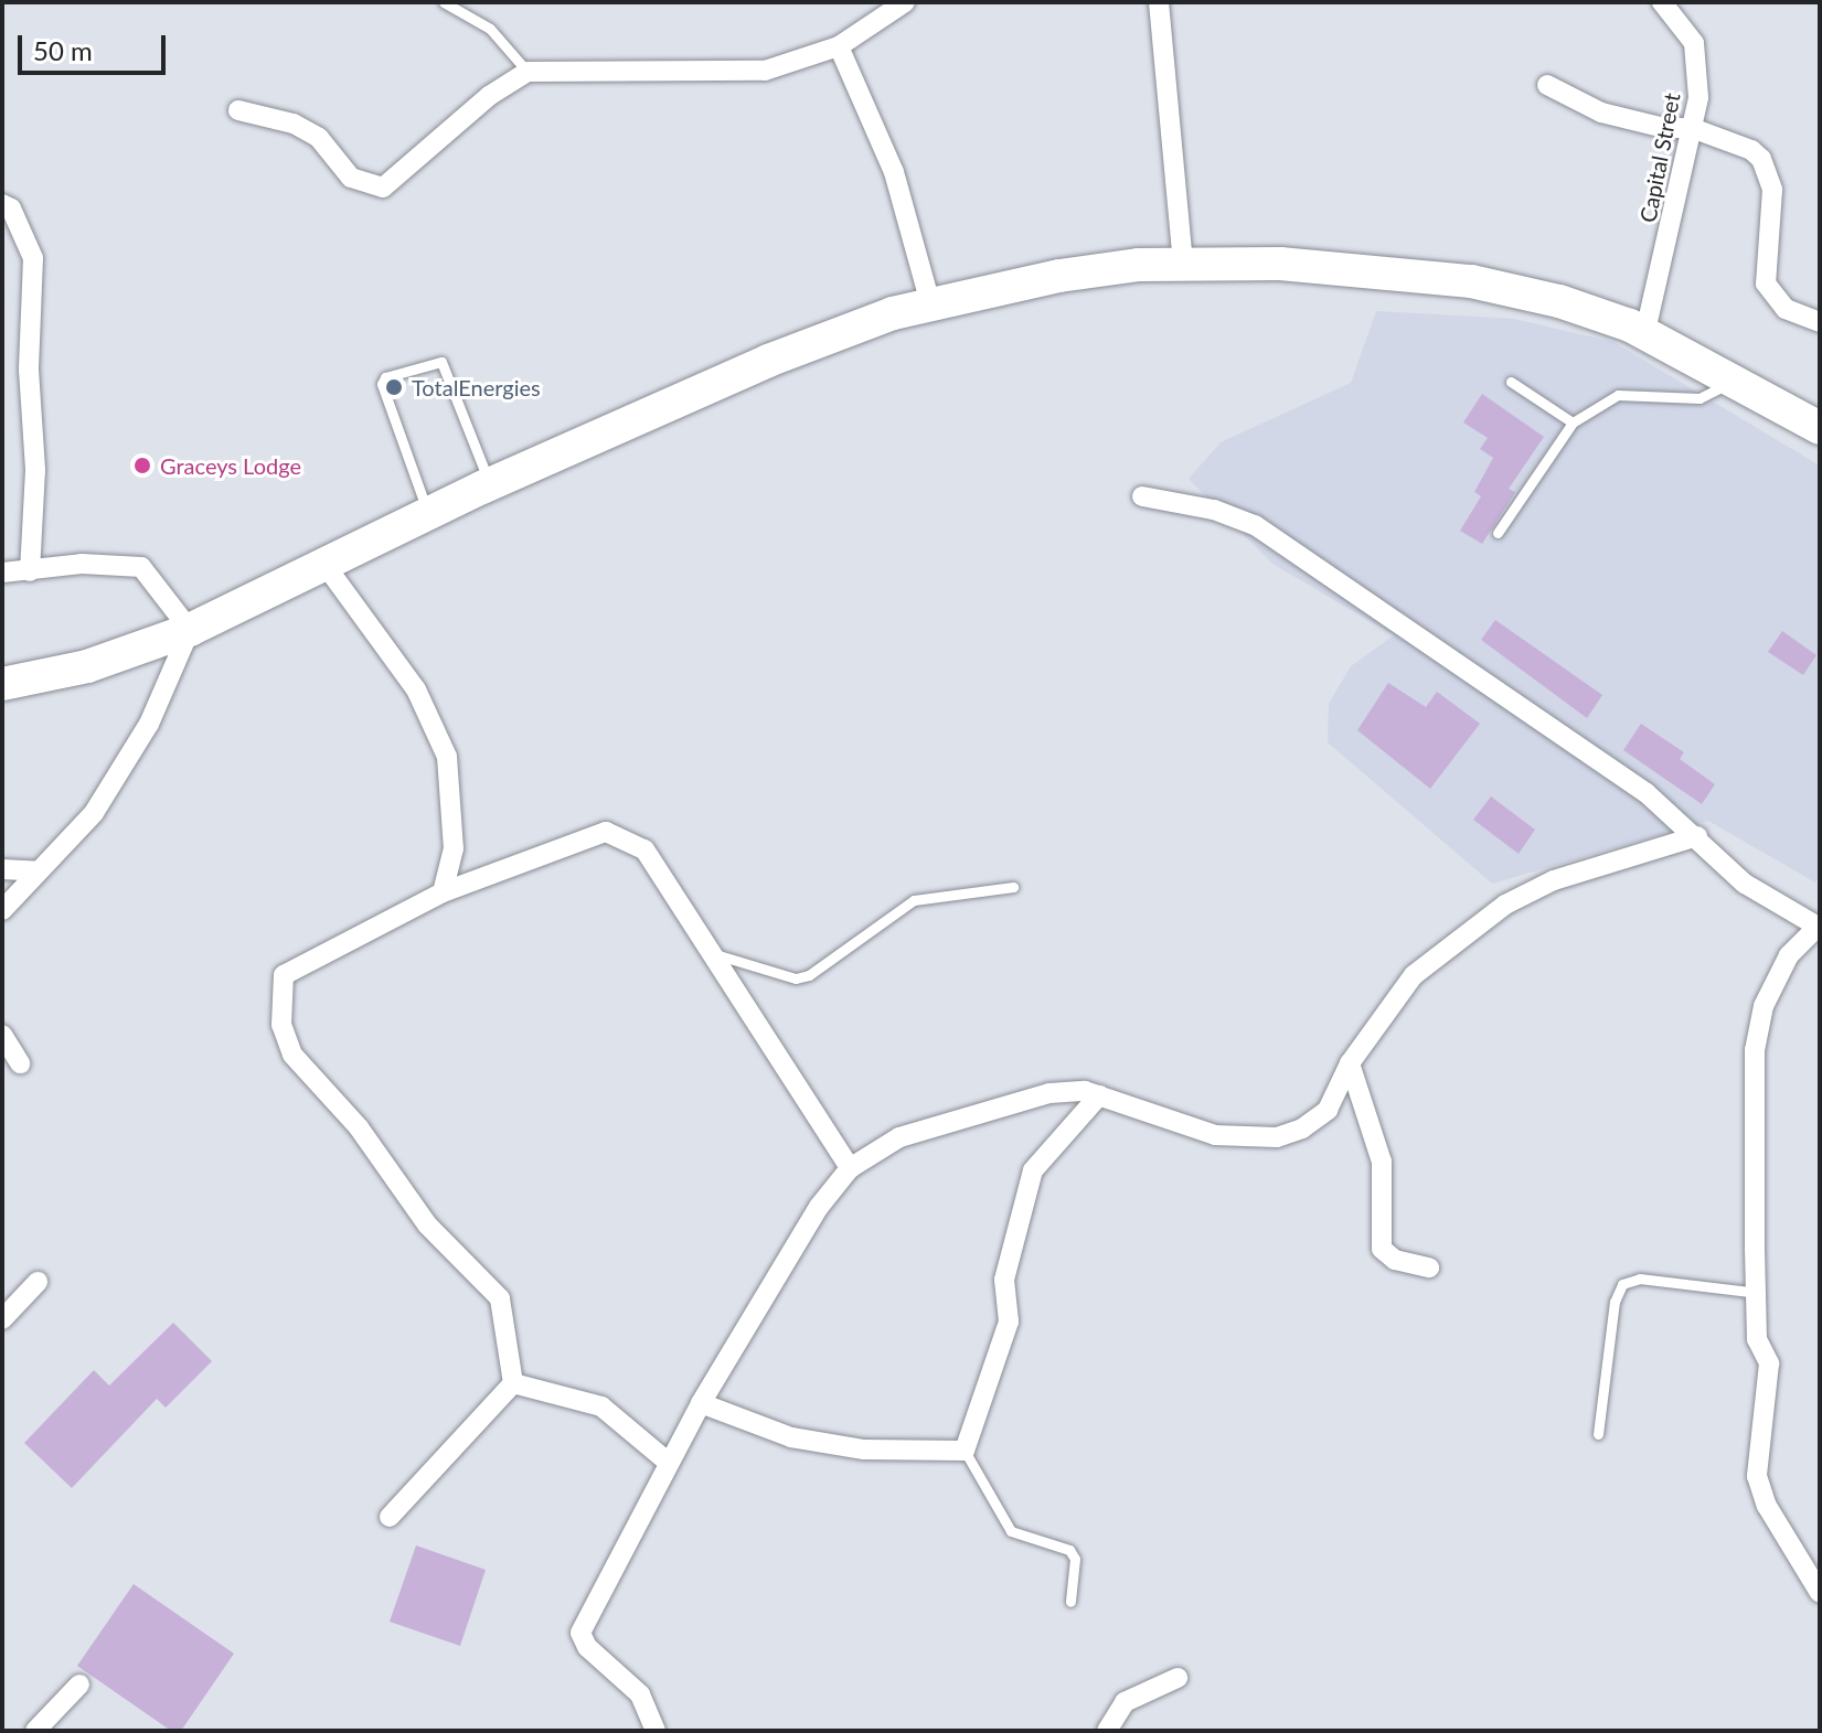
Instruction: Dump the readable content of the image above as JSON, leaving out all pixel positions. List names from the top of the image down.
{
  "streets": {
    "street": ["Capital Street"]
  },
  "places": ["TotalEnergies", "Graceys Lodge"],
  "scale_bar": "50 m"
}
